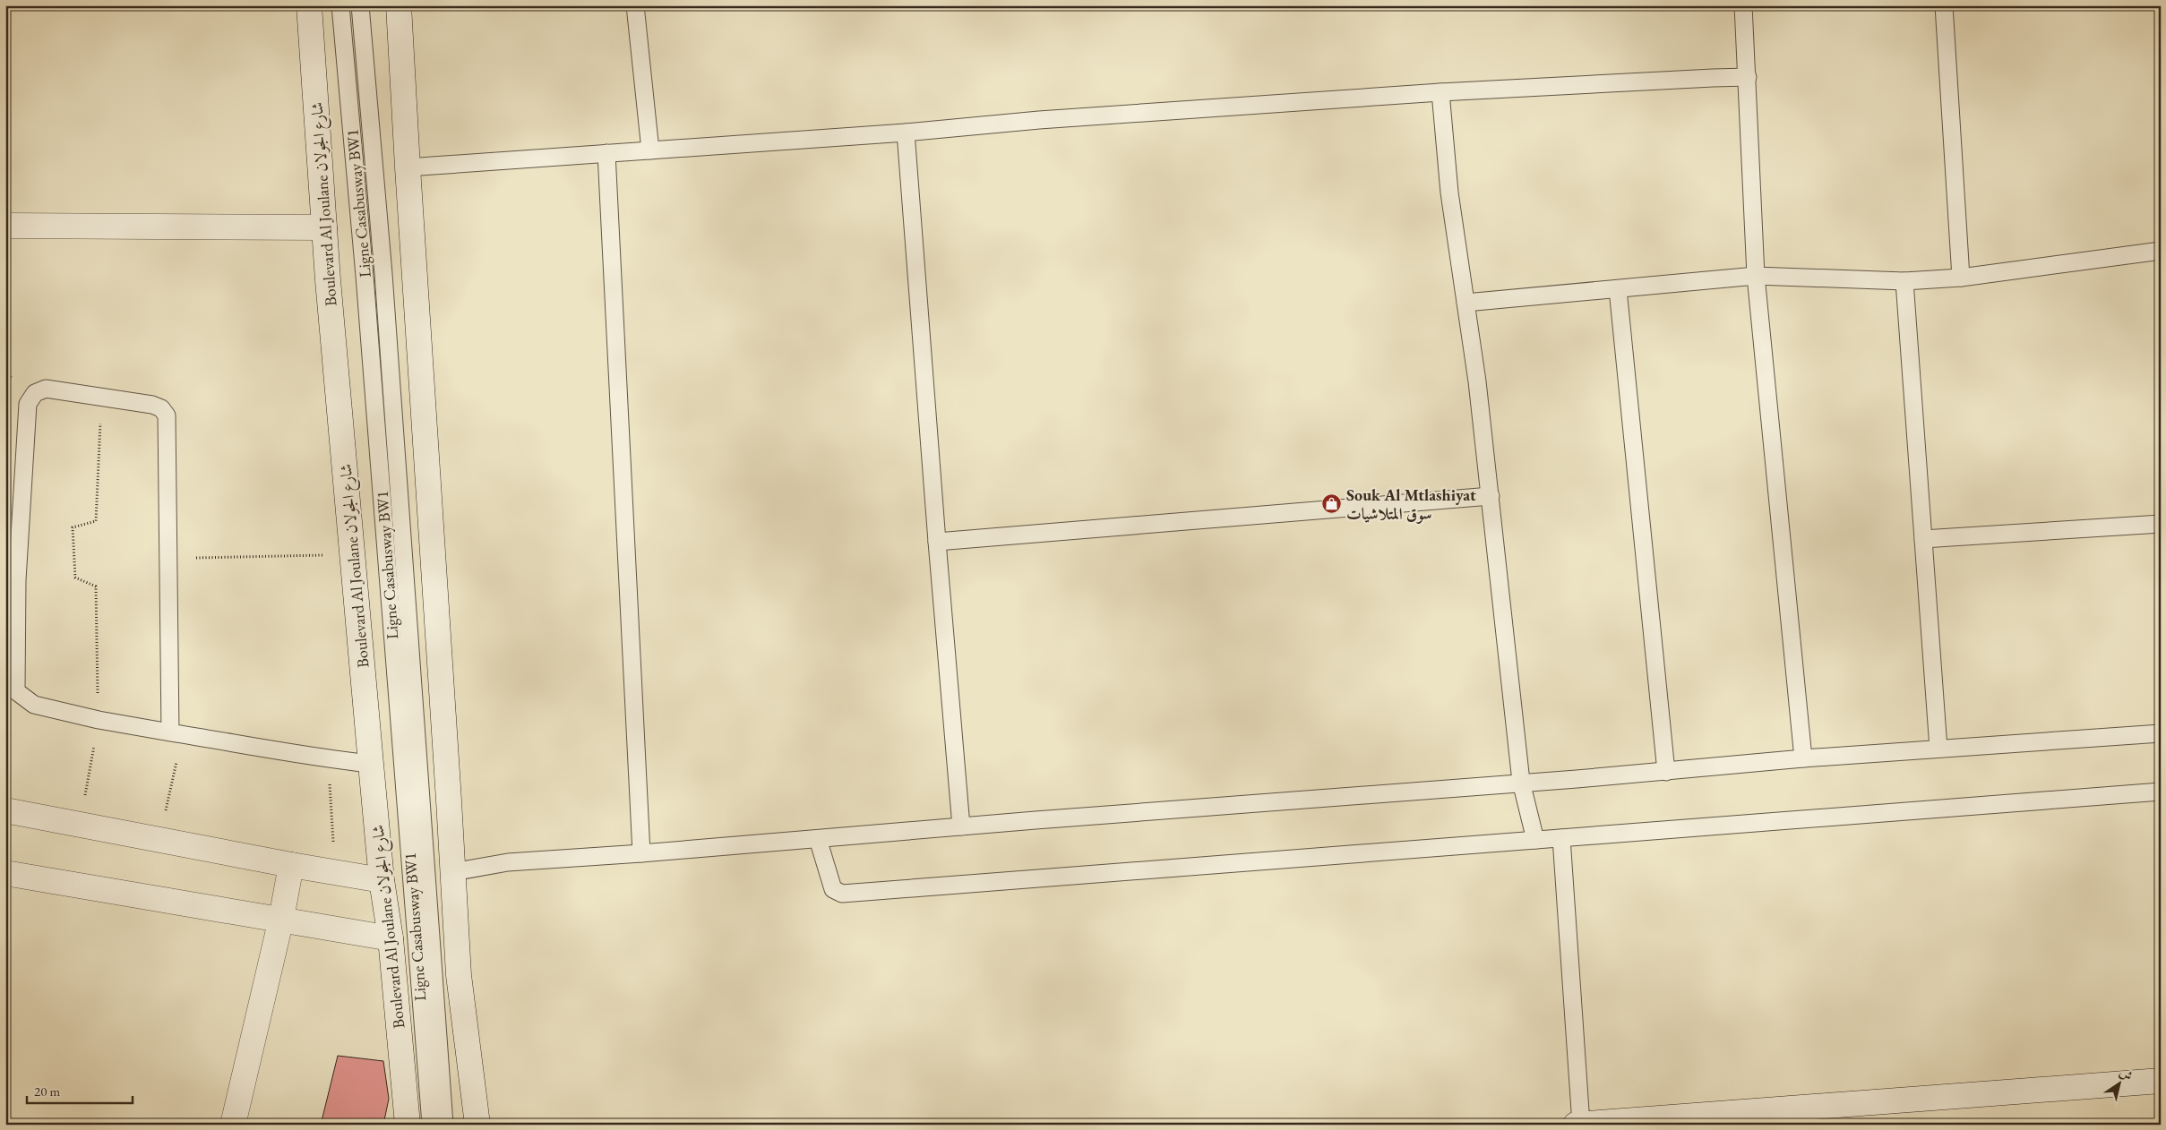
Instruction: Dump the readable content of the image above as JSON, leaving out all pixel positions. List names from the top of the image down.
{
  "streets": {
    "main road": ["Boulevard Al Joulane شارع الجولان"],
    "lane": ["Ligne Casabusway BW1"]
  },
  "places": {
    "shop": ["Souk Al Mtlashiyat سوق المتلاشيات"]
  },
  "scale_bar": "20 m",
  "north": "top right"
}
